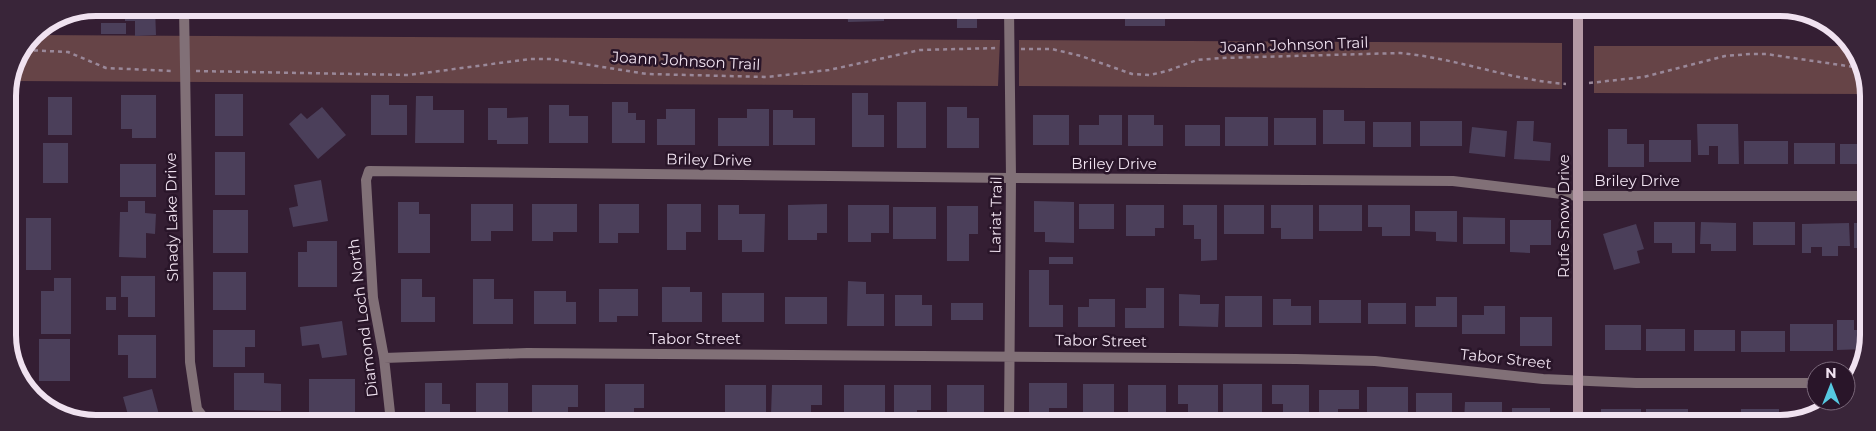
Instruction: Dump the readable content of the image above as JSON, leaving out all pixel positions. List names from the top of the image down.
{
  "streets": {
    "main road": ["Rufe Snow Drive"],
    "street": [
      "Briley Drive",
      "Lariat Trail",
      "Shady Lake Drive",
      "Diamond Loch North",
      "Tabor Street"
    ],
    "path": ["Joann Johnson Trail"]
  },
  "crossings": [
    ["Briley Drive", "Lariat Trail"],
    ["Briley Drive", "Rufe Snow Drive"],
    ["Briley Drive", "Diamond Loch North"],
    ["Lariat Trail", "Tabor Street"],
    ["Rufe Snow Drive", "Tabor Street"],
    ["Diamond Loch North", "Tabor Street"]
  ],
  "north": "top"
}
